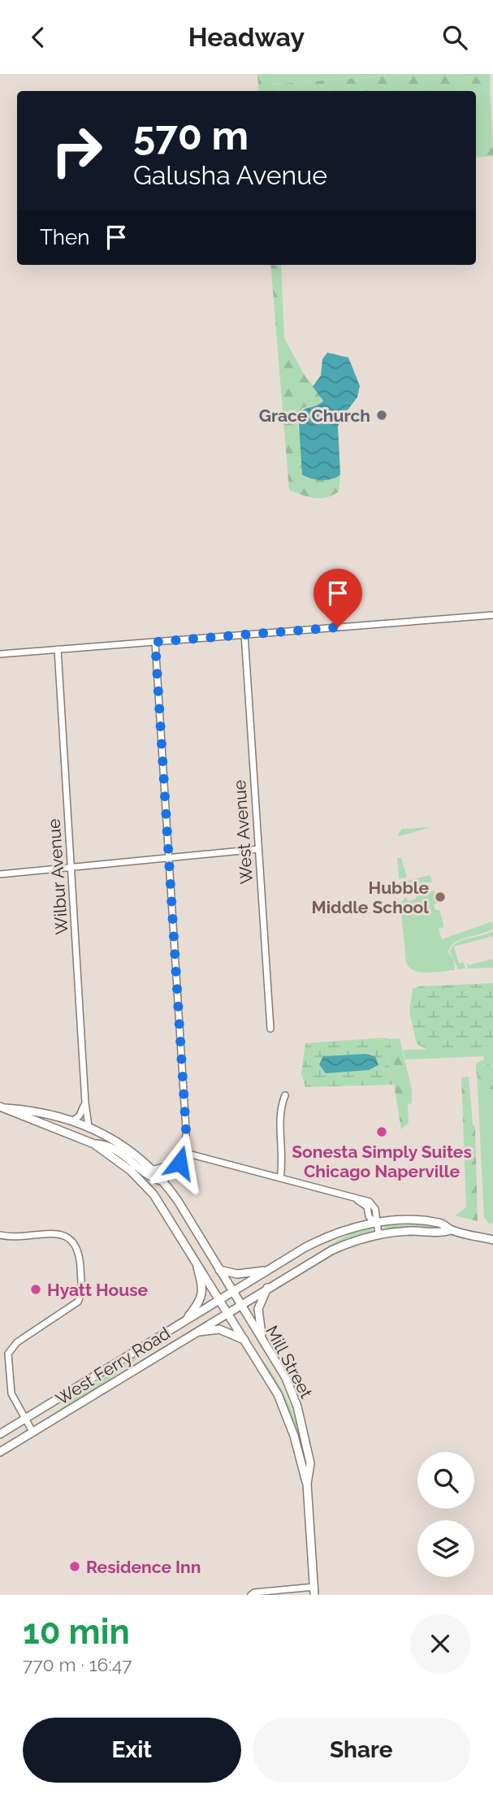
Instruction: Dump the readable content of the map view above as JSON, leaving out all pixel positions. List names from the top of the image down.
{
  "streets": {
    "main road": ["Mill Street", "West Ferry Road"],
    "street": ["West Avenue", "Wilbur Avenue"]
  },
  "crossings": [
    ["Mill Street", "West Ferry Road"]
  ],
  "places": [
    "Grace Church",
    "Hubble Middle School",
    "Sonesta Simply Suites Chicago Naperville",
    "Hyatt House",
    "Residence Inn"
  ],
  "page": {
    "header": "Headway",
    "turn": ["570 m", "Galusha Avenue"],
    "then": "Then",
    "heading": ["10 min", "770 m · 16:47"],
    "buttons": ["Exit", "Share"]
  }
}
